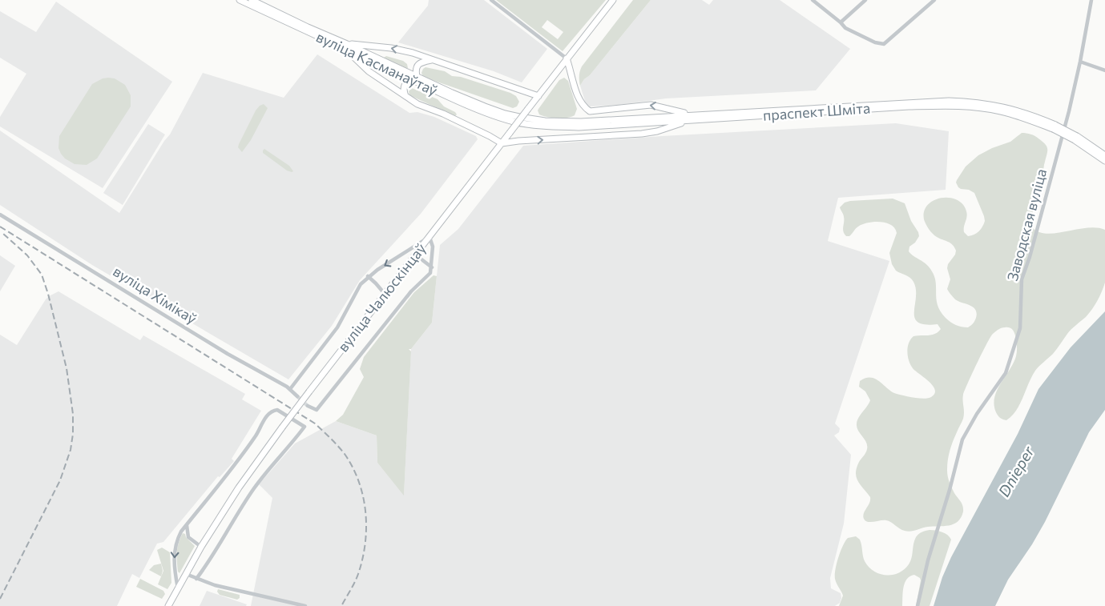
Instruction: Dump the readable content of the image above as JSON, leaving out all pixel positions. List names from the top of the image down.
{
  "streets": {
    "main road": ["вуліца Касманаўтаў", "праспект Шміта", "вуліца Чалюскінцаў"],
    "street": ["Заводская вуліца", "вуліца Хімікаў"]
  },
  "crossings": [
    ["вуліца Касманаўтаў", "праспект Шміта"]
  ],
  "water": ["Dnieper"]
}
